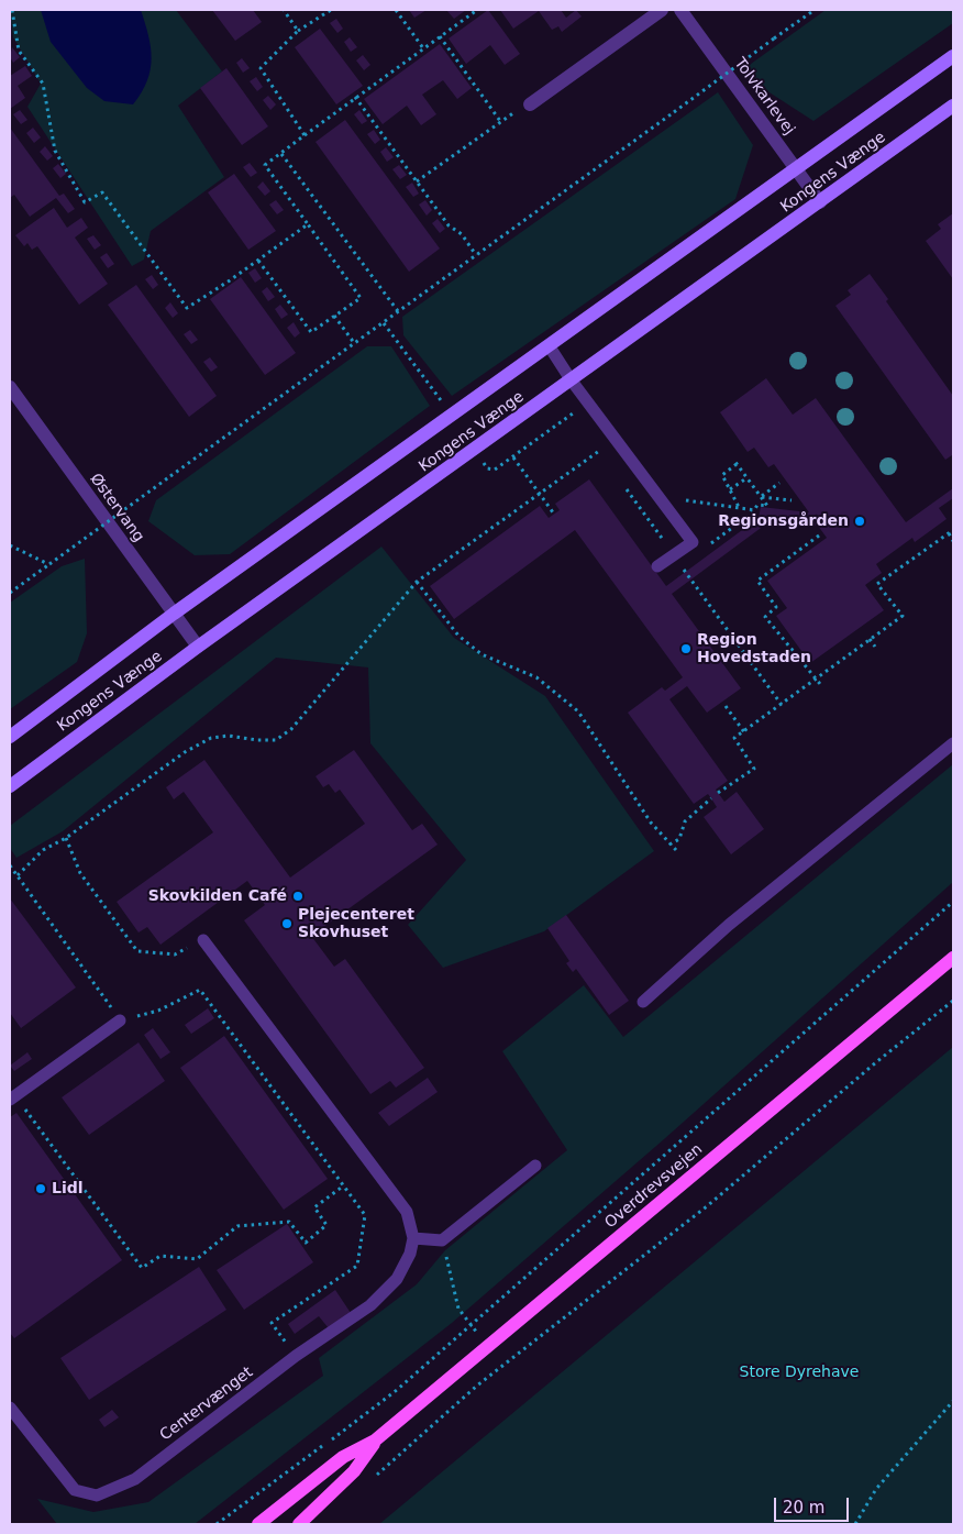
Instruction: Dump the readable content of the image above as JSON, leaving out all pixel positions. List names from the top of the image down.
{
  "streets": {
    "main road": ["Overdrevsvejen"],
    "street": ["Tolvkarlevej", "Kongens Vænge", "Østervang"],
    "lane": ["Centervænget"]
  },
  "crossings": [
    ["Tolvkarlevej", "Kongens Vænge"],
    ["Kongens Vænge", "Østervang"]
  ],
  "parks": ["Store Dyrehave"],
  "places": [
    "Regionsgården",
    "Region Hovedstaden",
    "Skovkilden Café",
    "Plejecenteret Skovhuset",
    "Lidl"
  ],
  "scale_bar": "20 m"
}
